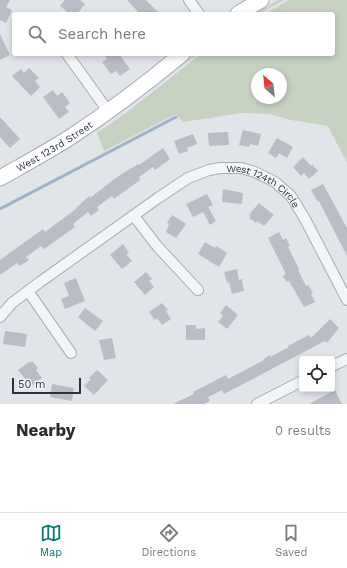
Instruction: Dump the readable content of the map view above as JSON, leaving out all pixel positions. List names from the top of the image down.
{
  "streets": {
    "street": ["West 123rd Street", "West 124th Circle"]
  },
  "scale_bar": "50 m",
  "north": "top left",
  "page": {
    "search": "Search here",
    "scale": "50 m",
    "heading": ["Nearby", "0 results"],
    "nav": ["Map", "Directions", "Saved"]
  }
}
